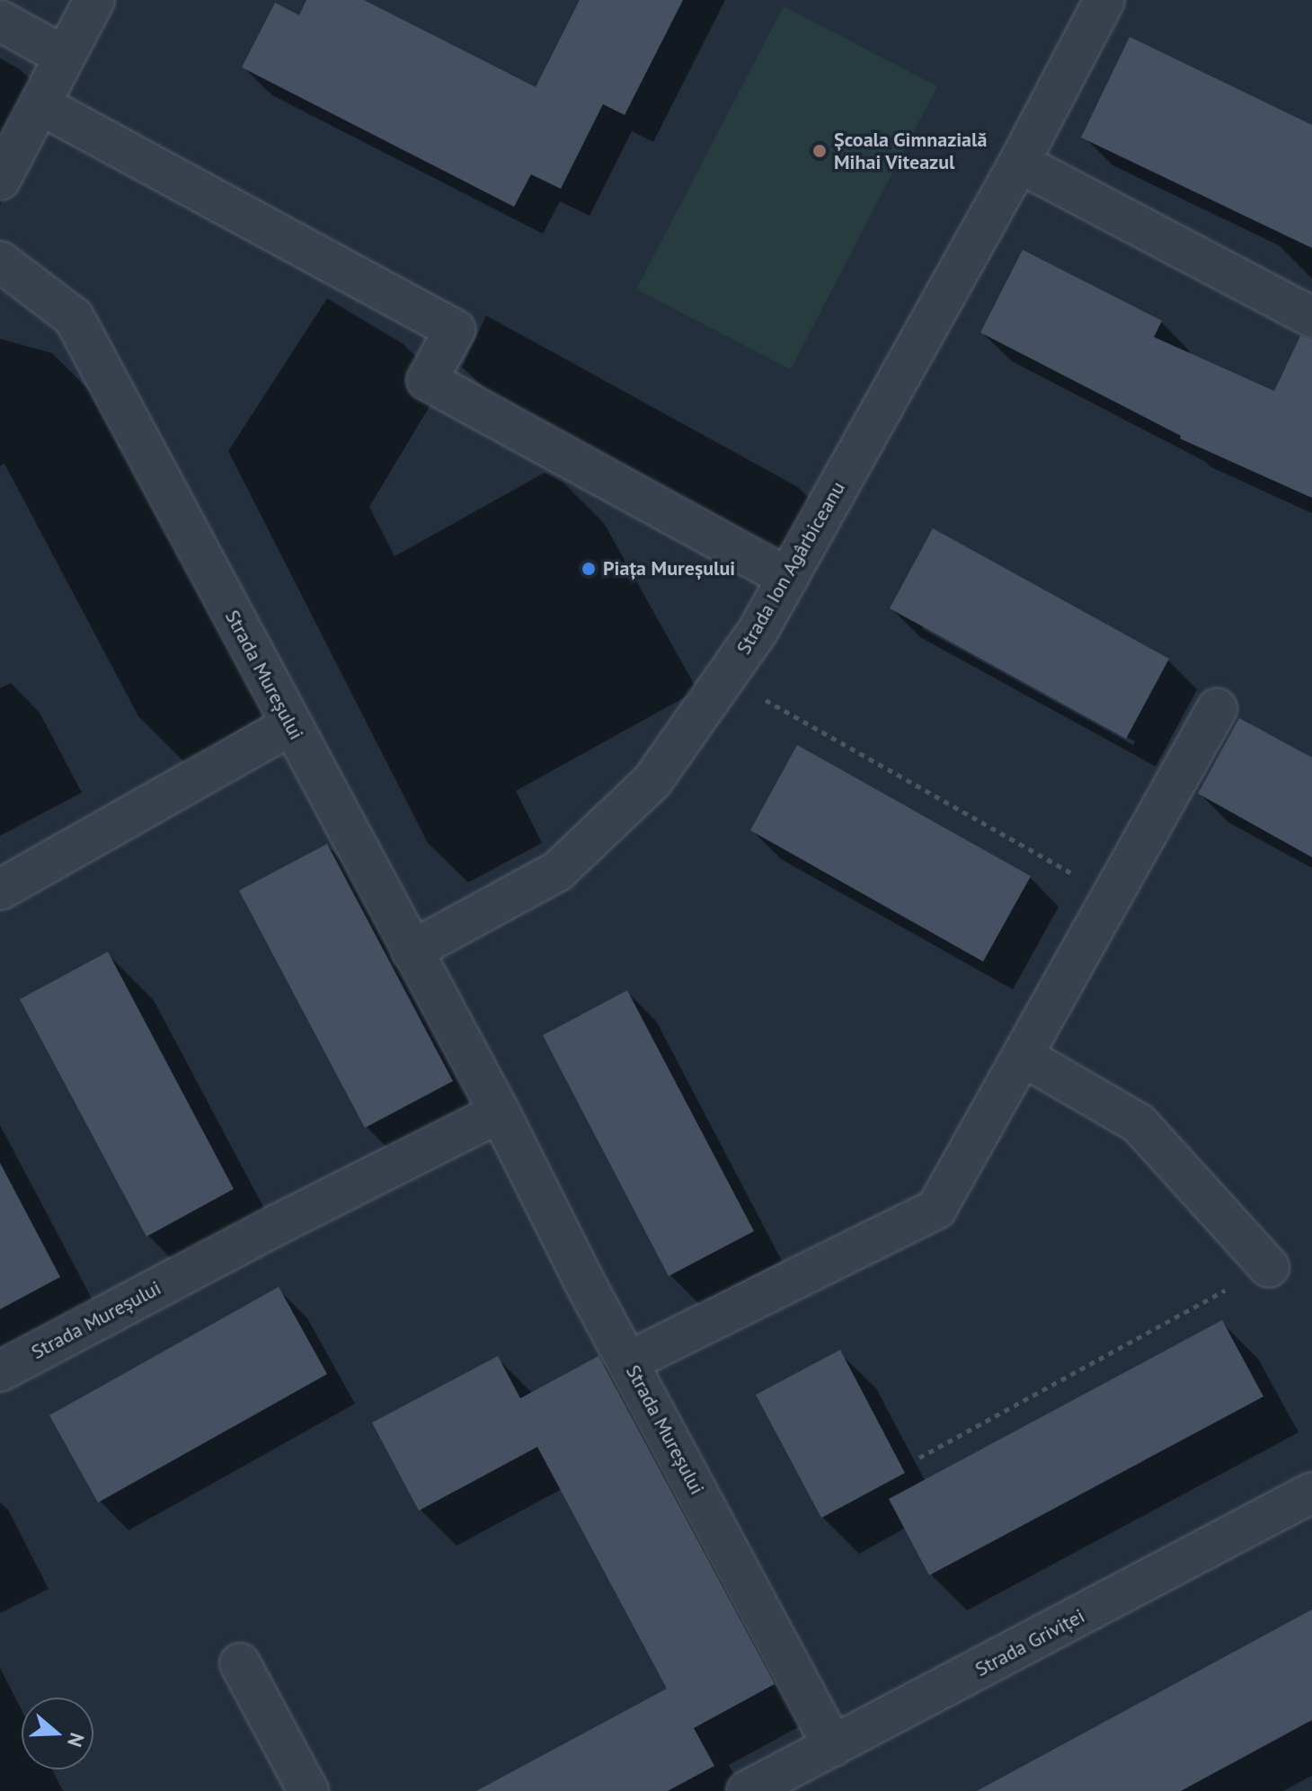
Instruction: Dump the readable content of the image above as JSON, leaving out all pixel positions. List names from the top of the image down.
{
  "streets": {
    "street": ["Strada Ion Agârbiceanu", "Strada Mureșului", "Strada Griviței"]
  },
  "crossings": [
    ["Strada Ion Agârbiceanu", "Strada Mureșului"],
    ["Strada Mureșului", "Strada Griviței"]
  ],
  "places": ["Școala Gimnazială Mihai Viteazul", "Piața Mureșului"],
  "north": "right"
}
